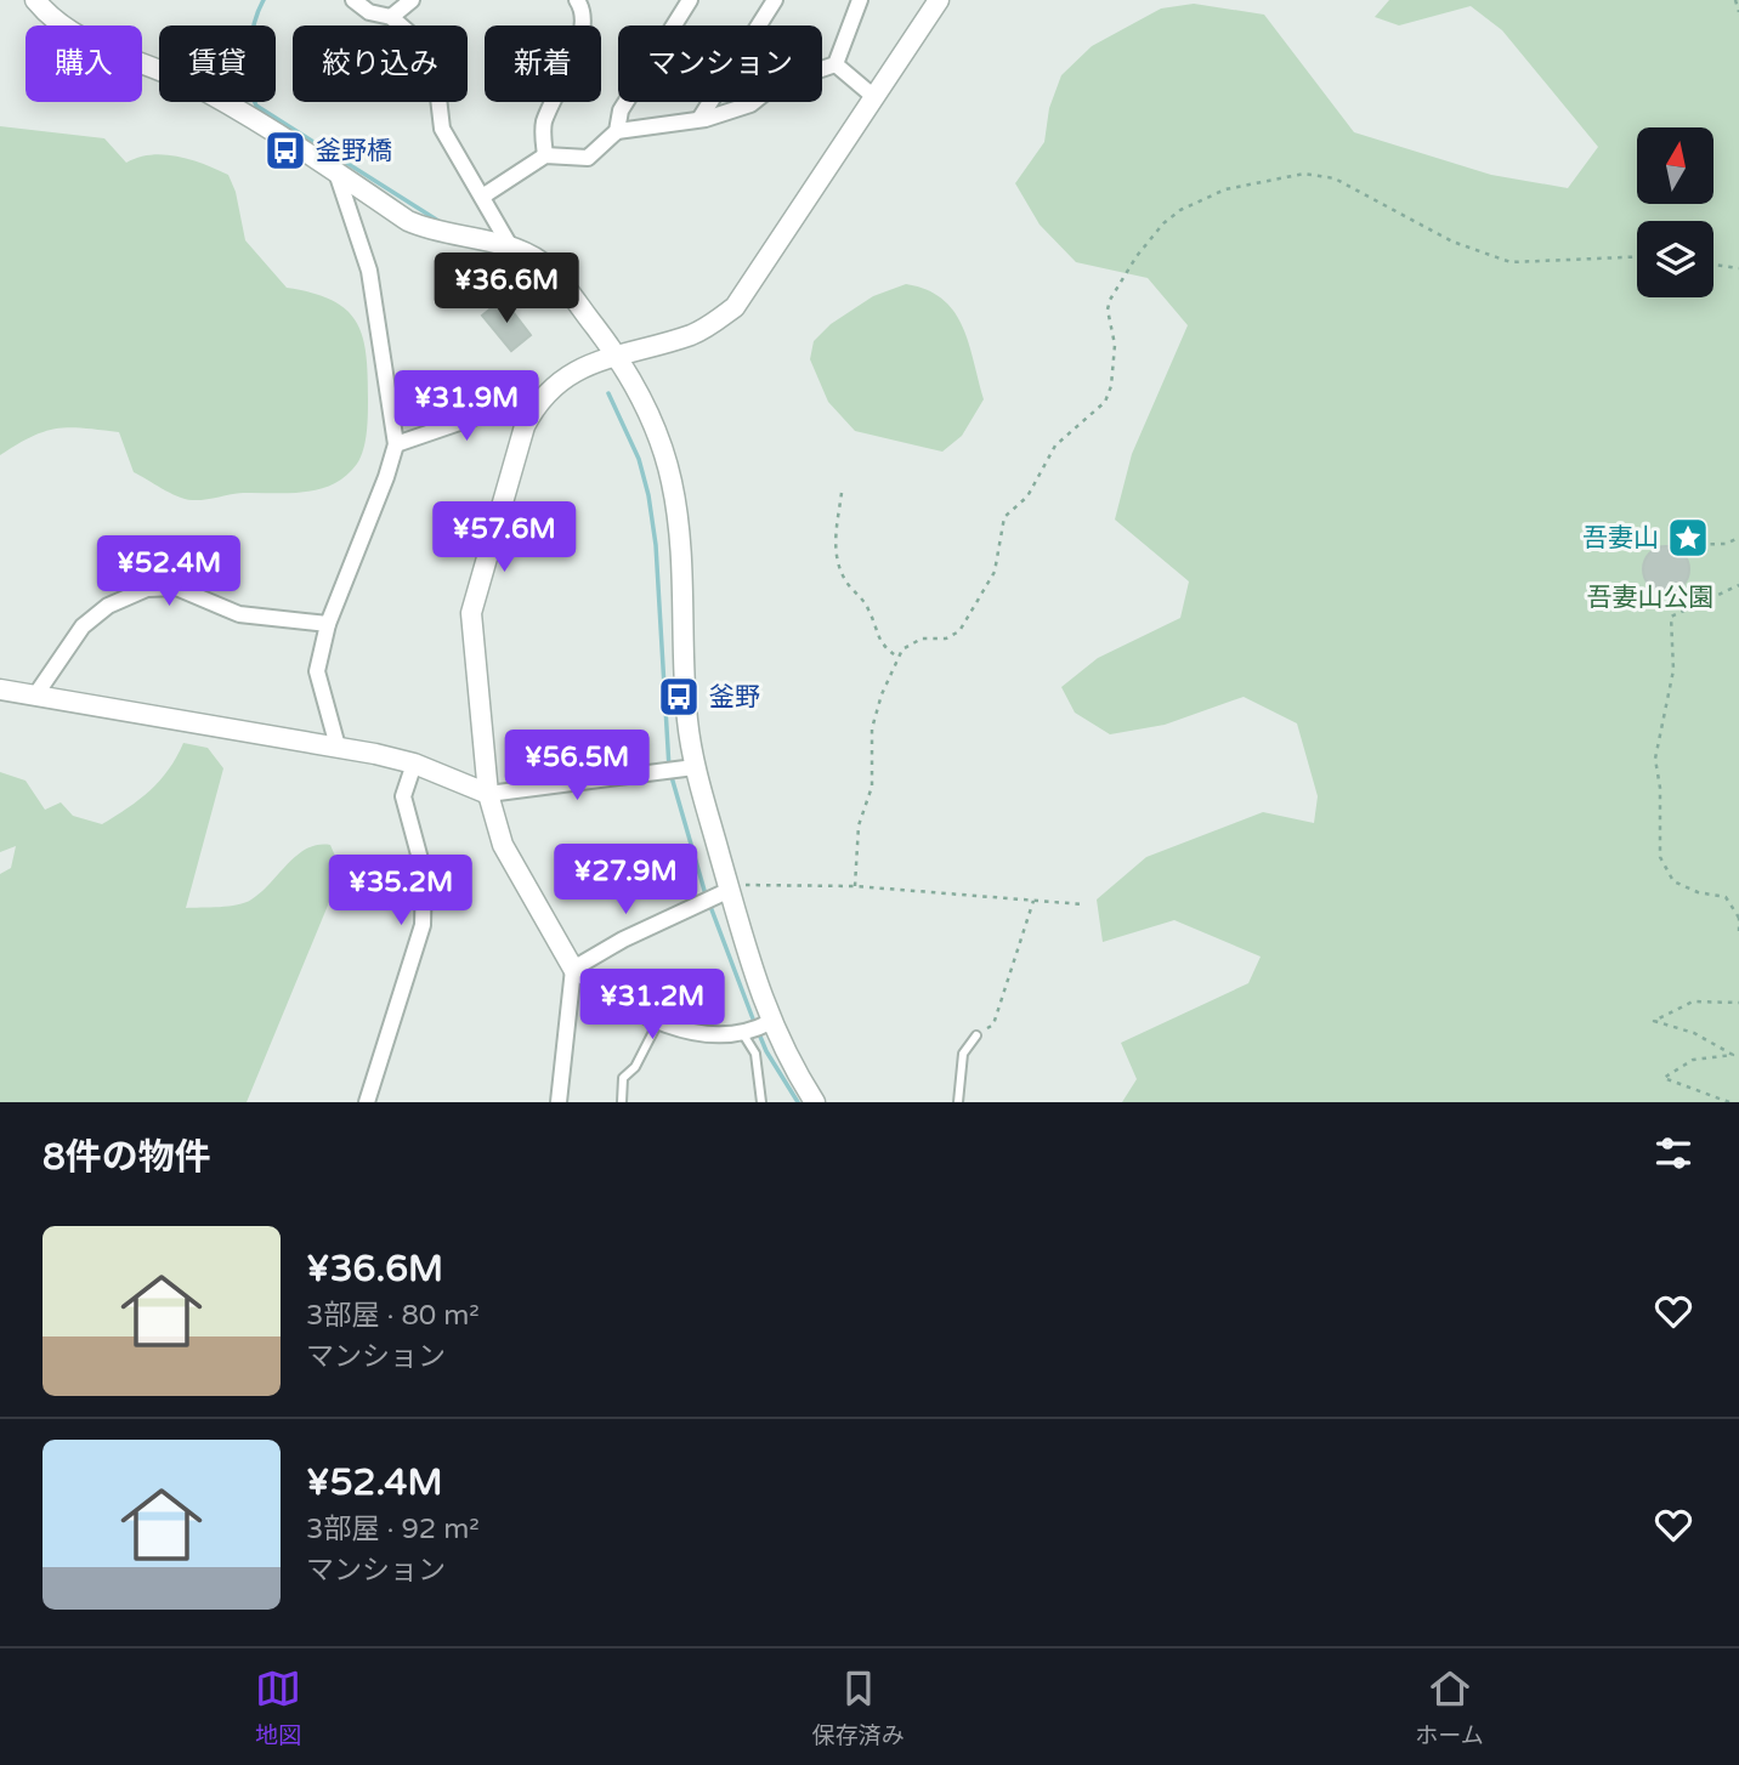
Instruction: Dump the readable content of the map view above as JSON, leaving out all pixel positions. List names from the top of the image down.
{
  "parks": ["吾妻山公園"],
  "places": {
    "bus stop": ["釜野橋", "釜野"],
    "place": ["吾妻山"]
  },
  "north": "top",
  "page": {
    "chip": [
      "購入",
      "賃貸",
      "絞り込み",
      "新着",
      "マンション"
    ],
    "price": [
      "¥36.6M",
      "¥31.9M",
      "¥57.6M",
      "¥52.4M",
      "¥56.5M",
      "¥27.9M",
      "¥35.2M",
      "¥31.2M"
    ],
    "heading": "8件の物件",
    "list": [
      {
        "name": "¥36.6M",
        "note": "3部屋 · 80 m² · マンション"
      },
      {
        "name": "¥52.4M",
        "note": "3部屋 · 92 m² · マンション"
      }
    ],
    "tabs": ["地図", "保存済み", "ホーム"]
  }
}
